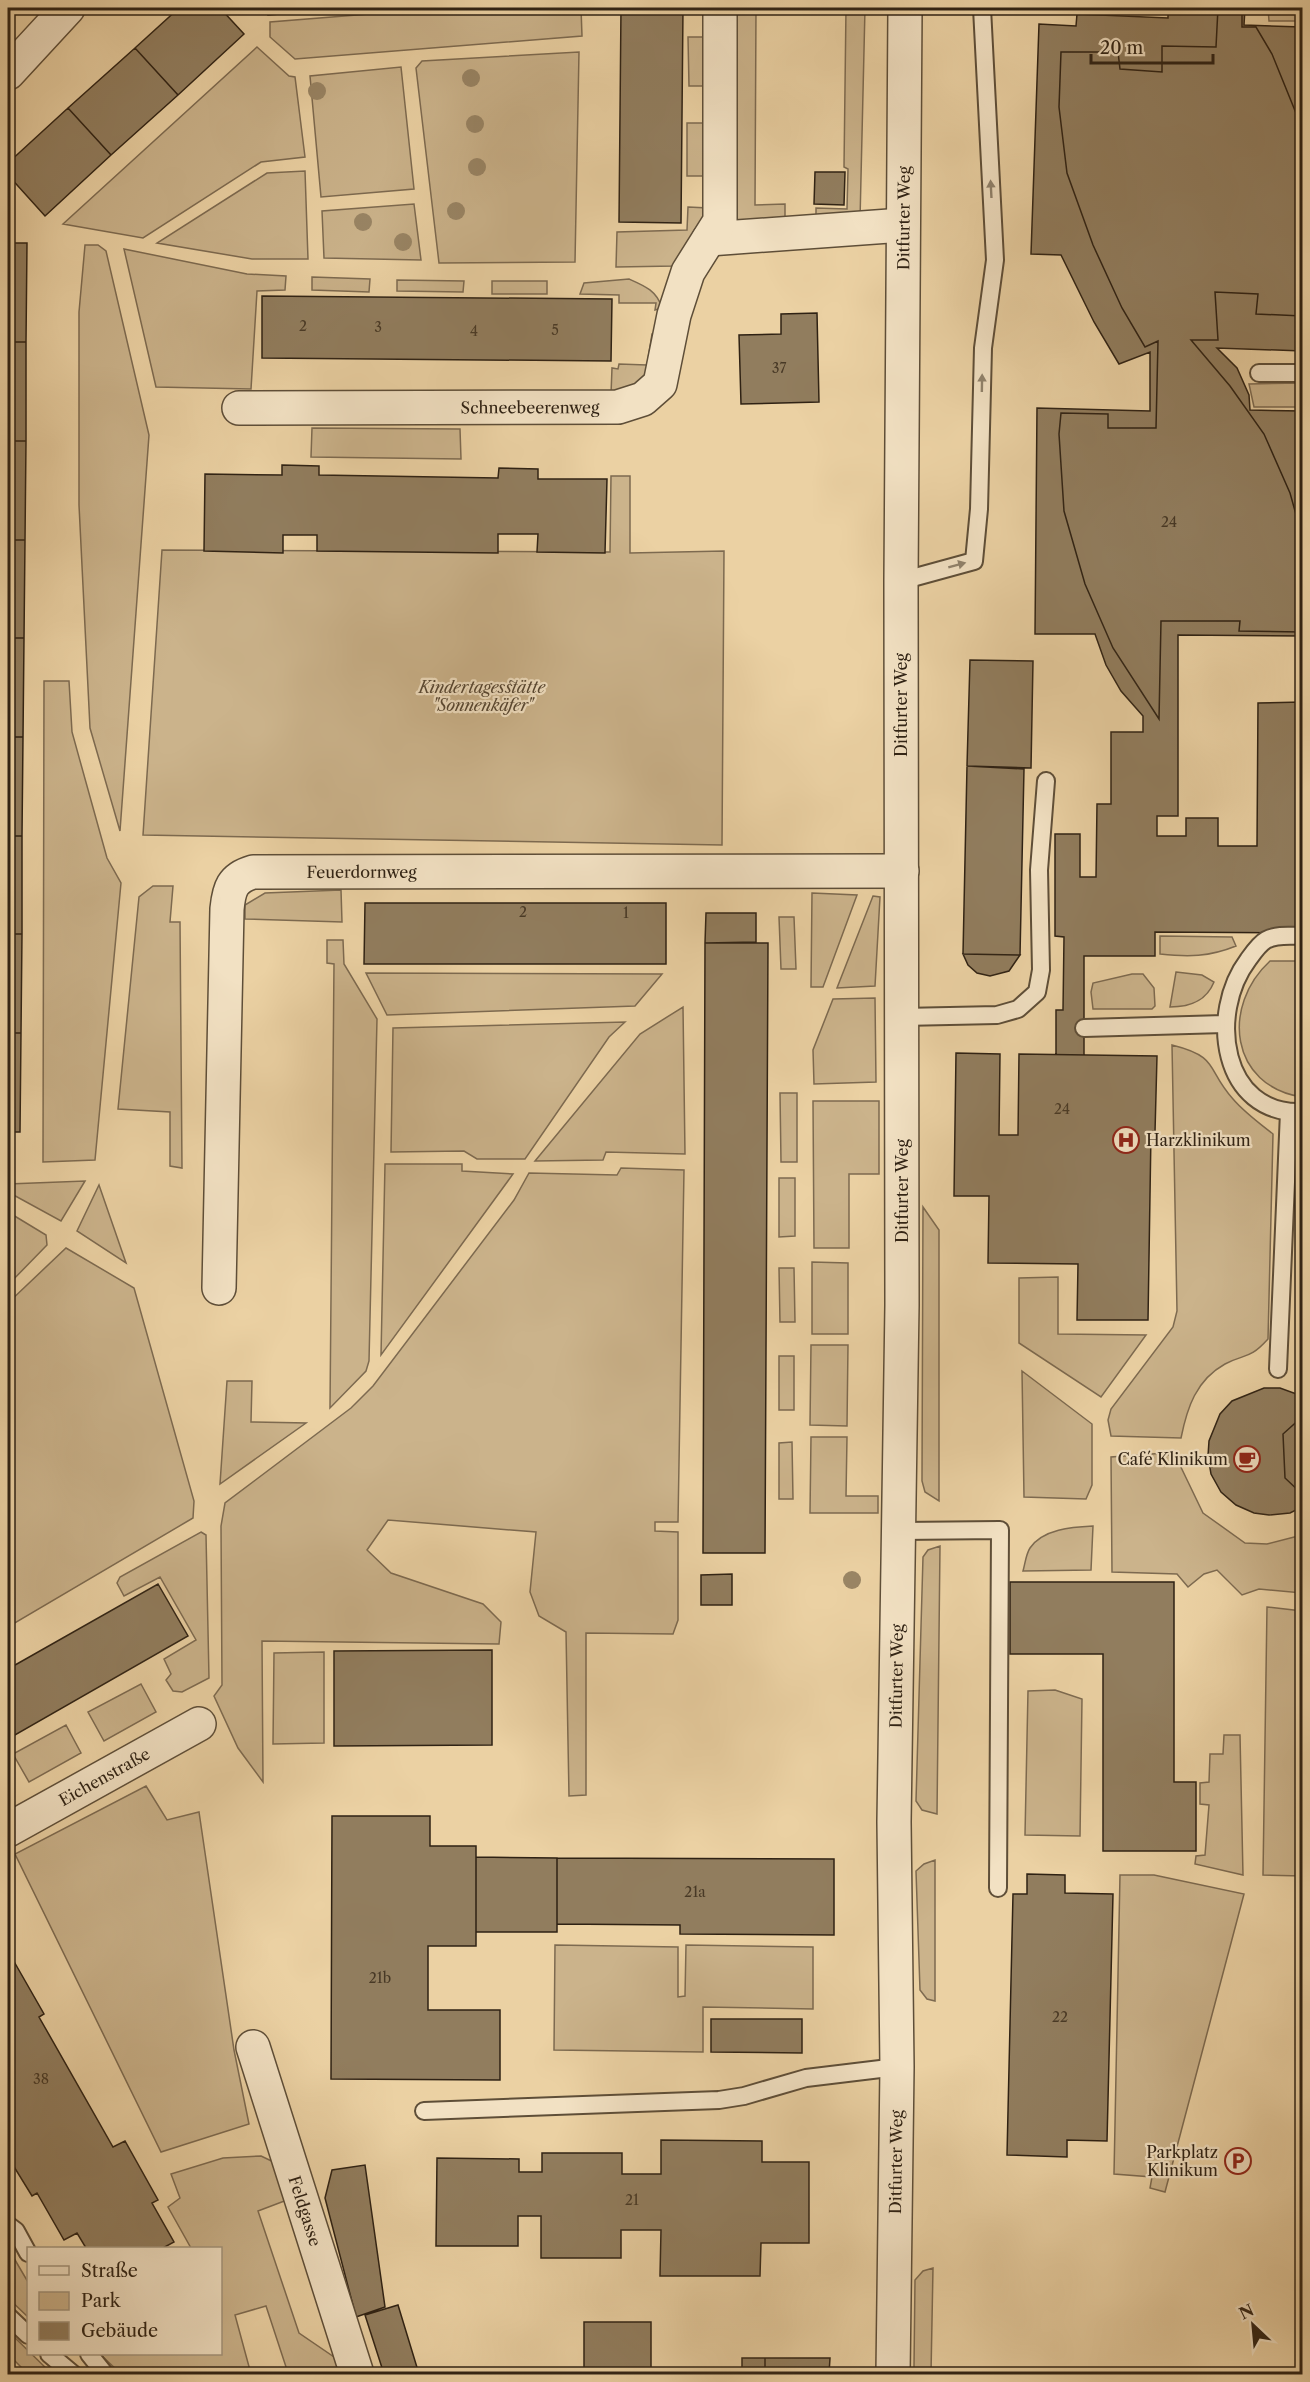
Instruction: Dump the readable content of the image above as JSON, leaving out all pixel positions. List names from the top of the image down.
{
  "streets": {
    "street": [
      "Ditfurter Weg",
      "Schneebeerenweg",
      "Feuerdornweg",
      "Eichenstraße",
      "Feldgasse"
    ]
  },
  "crossings": [
    ["Ditfurter Weg", "Feuerdornweg"]
  ],
  "parks": ["Kindertagesstätte \"Sonnenkäfer\""],
  "places": {
    "hospital": ["Harzklinikum"],
    "cafe": ["Café Klinikum"],
    "parking": ["Parkplatz Klinikum"]
  },
  "house_numbers": [
    "2",
    "3",
    "5",
    "4",
    "37",
    "24",
    "2",
    "1",
    "24",
    "21a",
    "21b",
    "22",
    "38",
    "21"
  ],
  "legend": ["Straße", "Park", "Gebäude"],
  "scale_bar": "20 m",
  "north": "top left"
}
